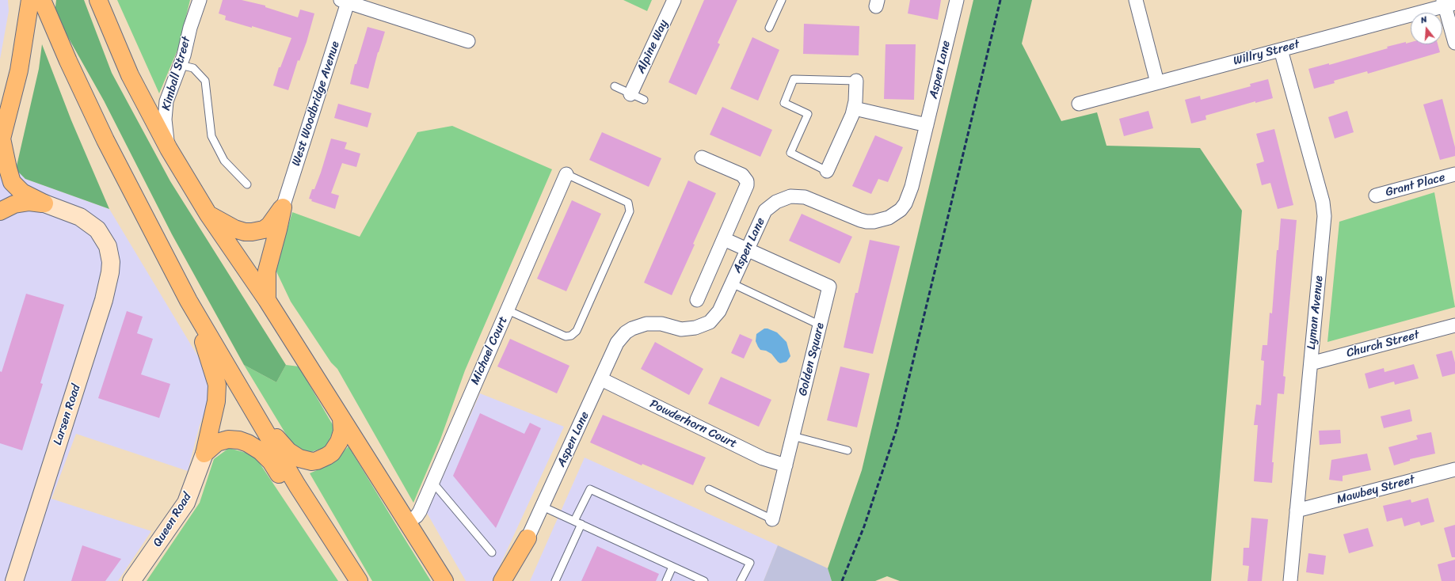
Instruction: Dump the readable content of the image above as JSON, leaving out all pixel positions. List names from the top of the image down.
{
  "streets": {
    "street": [
      "Alpine Way",
      "Willry Street",
      "Aspen Lane",
      "Kimball Street",
      "West Woodbridge Avenue",
      "Grant Place",
      "Lyman Avenue",
      "Church Street",
      "Michael Court",
      "Golden Square",
      "Larsen Road",
      "Powderhorn Court",
      "Mawbey Street",
      "Queen Road"
    ]
  },
  "crossings": [
    ["Willry Street", "Lyman Avenue"],
    ["Aspen Lane", "Golden Square"],
    ["Aspen Lane", "Powderhorn Court"],
    ["Lyman Avenue", "Church Street"],
    ["Lyman Avenue", "Mawbey Street"],
    ["Golden Square", "Powderhorn Court"]
  ],
  "north": "top"
}
